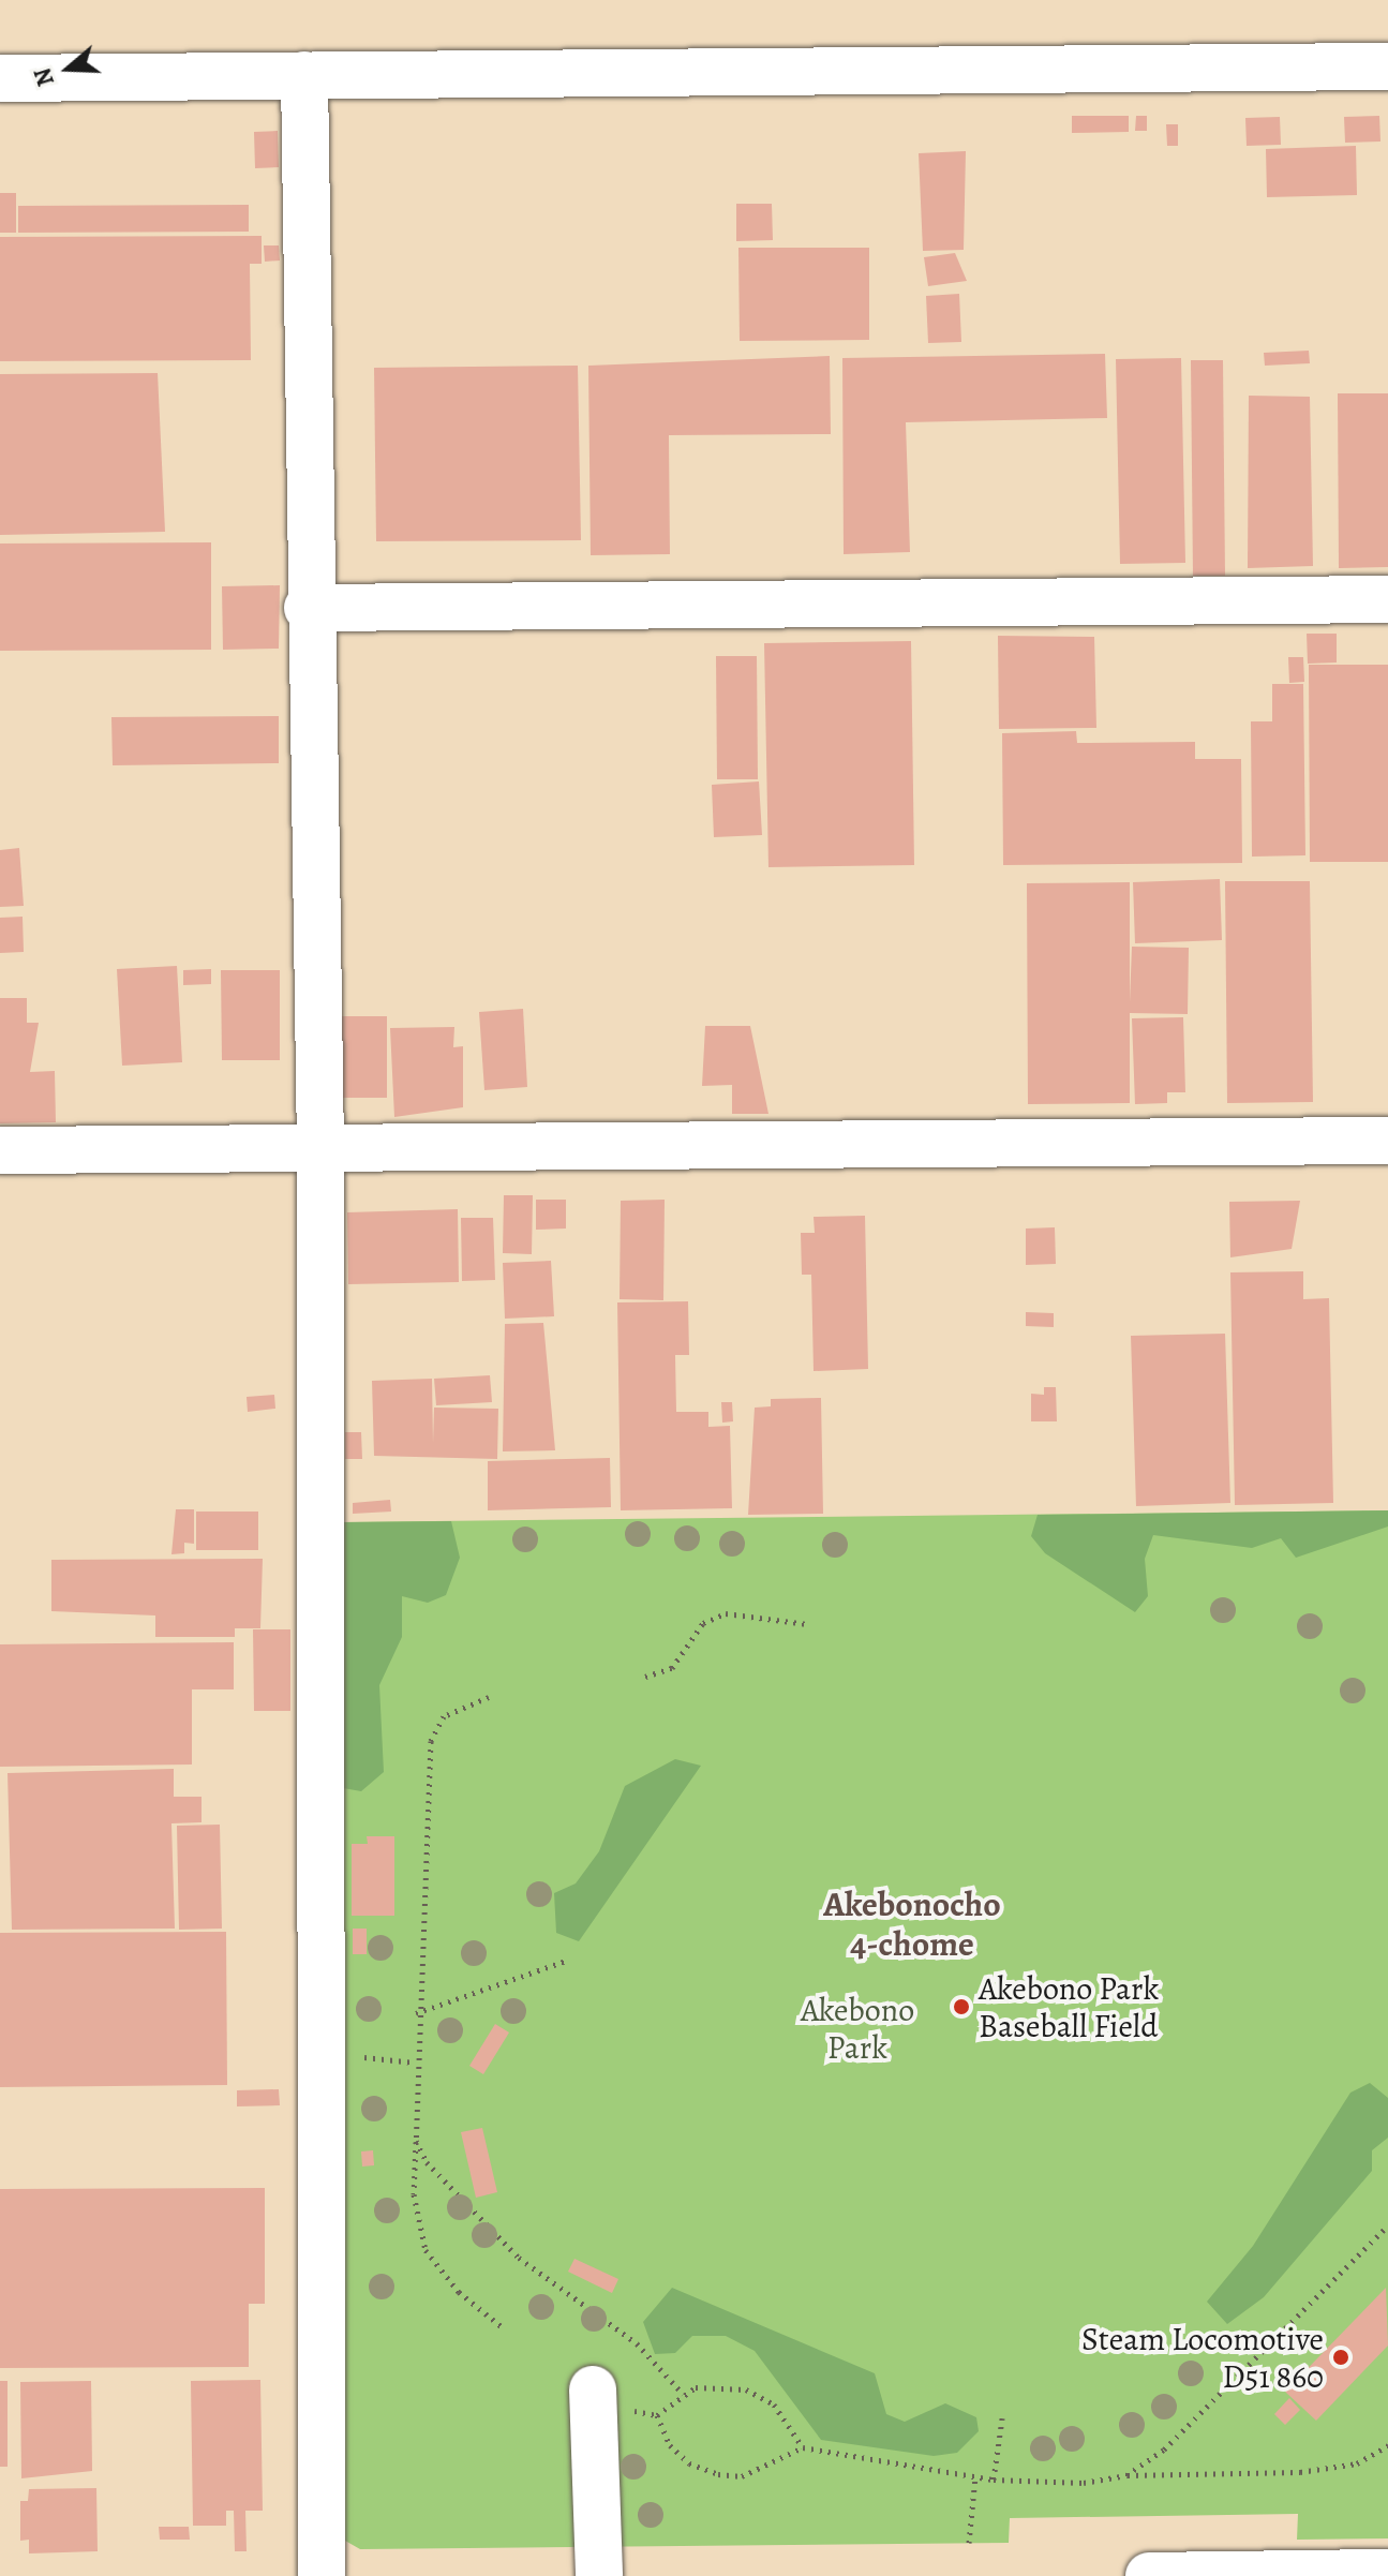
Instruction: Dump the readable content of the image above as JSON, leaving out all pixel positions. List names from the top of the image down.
{
  "districts": ["Akebonocho 4-chome"],
  "parks": ["Akebono Park"],
  "places": ["Akebono Park Baseball Field", "Steam Locomotive D51 860"],
  "north": "left"
}
